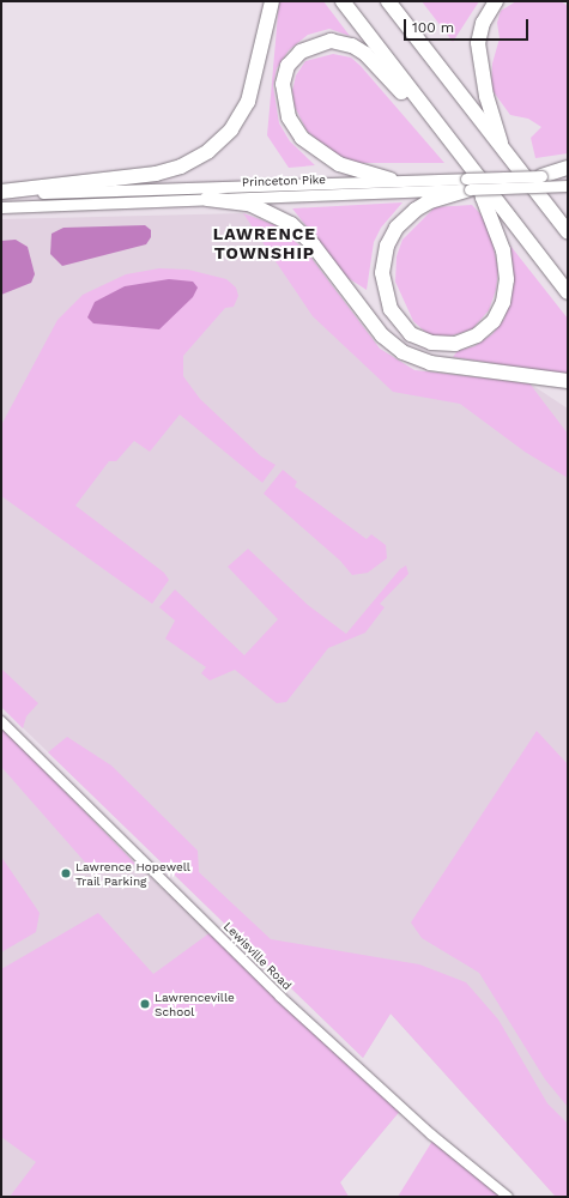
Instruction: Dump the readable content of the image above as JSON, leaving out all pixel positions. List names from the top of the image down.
{
  "streets": {
    "main road": ["Princeton Pike"],
    "street": ["Lewisville Road"]
  },
  "districts": ["LAWRENCE TOWNSHIP"],
  "places": ["Lawrence Hopewell Trail Parking", "Lawrenceville School"],
  "scale_bar": "100 m"
}
